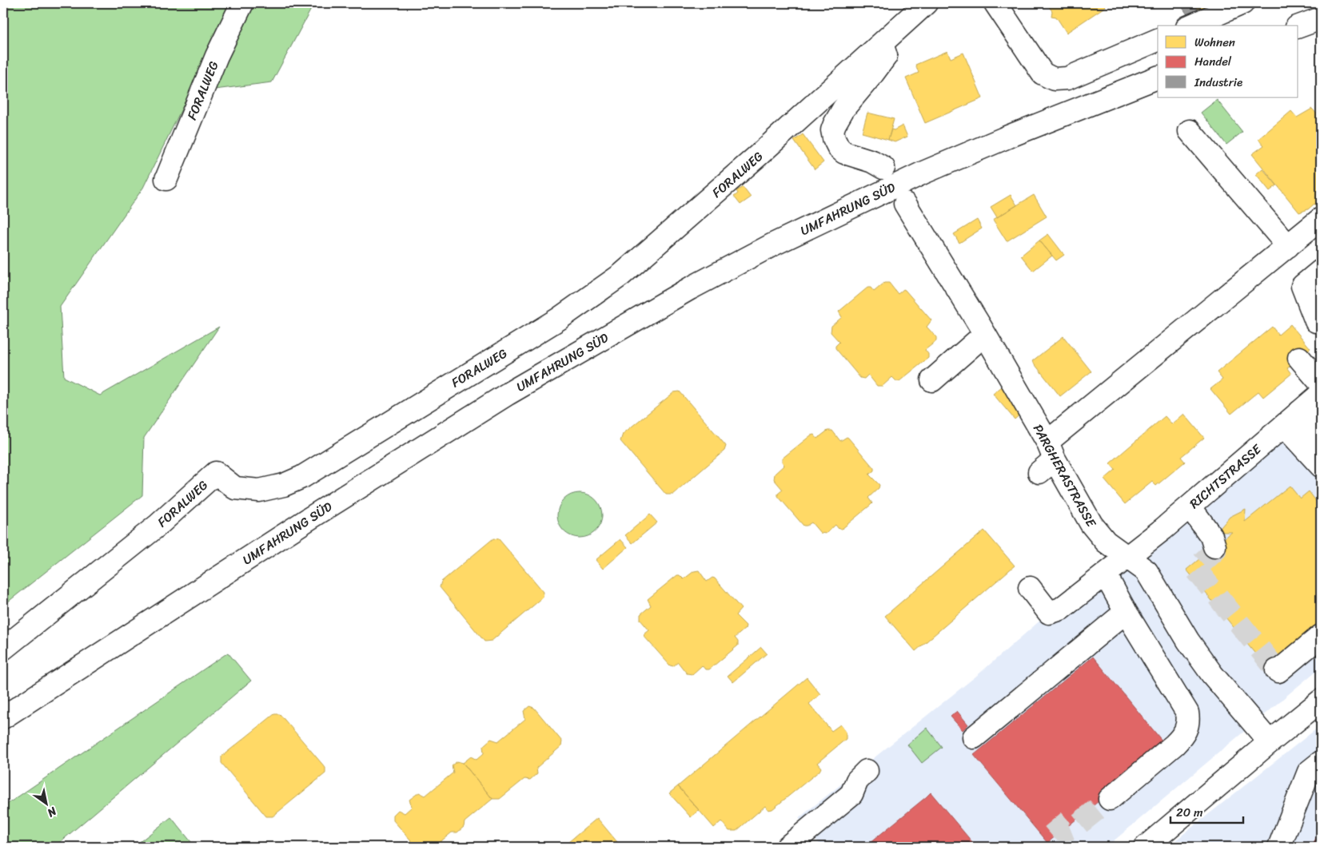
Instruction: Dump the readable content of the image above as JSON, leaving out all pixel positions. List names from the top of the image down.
{
  "streets": {
    "street": [
      "FORALWEG",
      "UMFAHRUNG SÜD",
      "PARGHERASTRASSE",
      "RICHTSTRASSE"
    ]
  },
  "crossings": [
    ["PARGHERASTRASSE", "RICHTSTRASSE"]
  ],
  "legend": ["Wohnen", "Handel", "Industrie"],
  "scale_bar": "20 m",
  "north": "bottom right"
}
